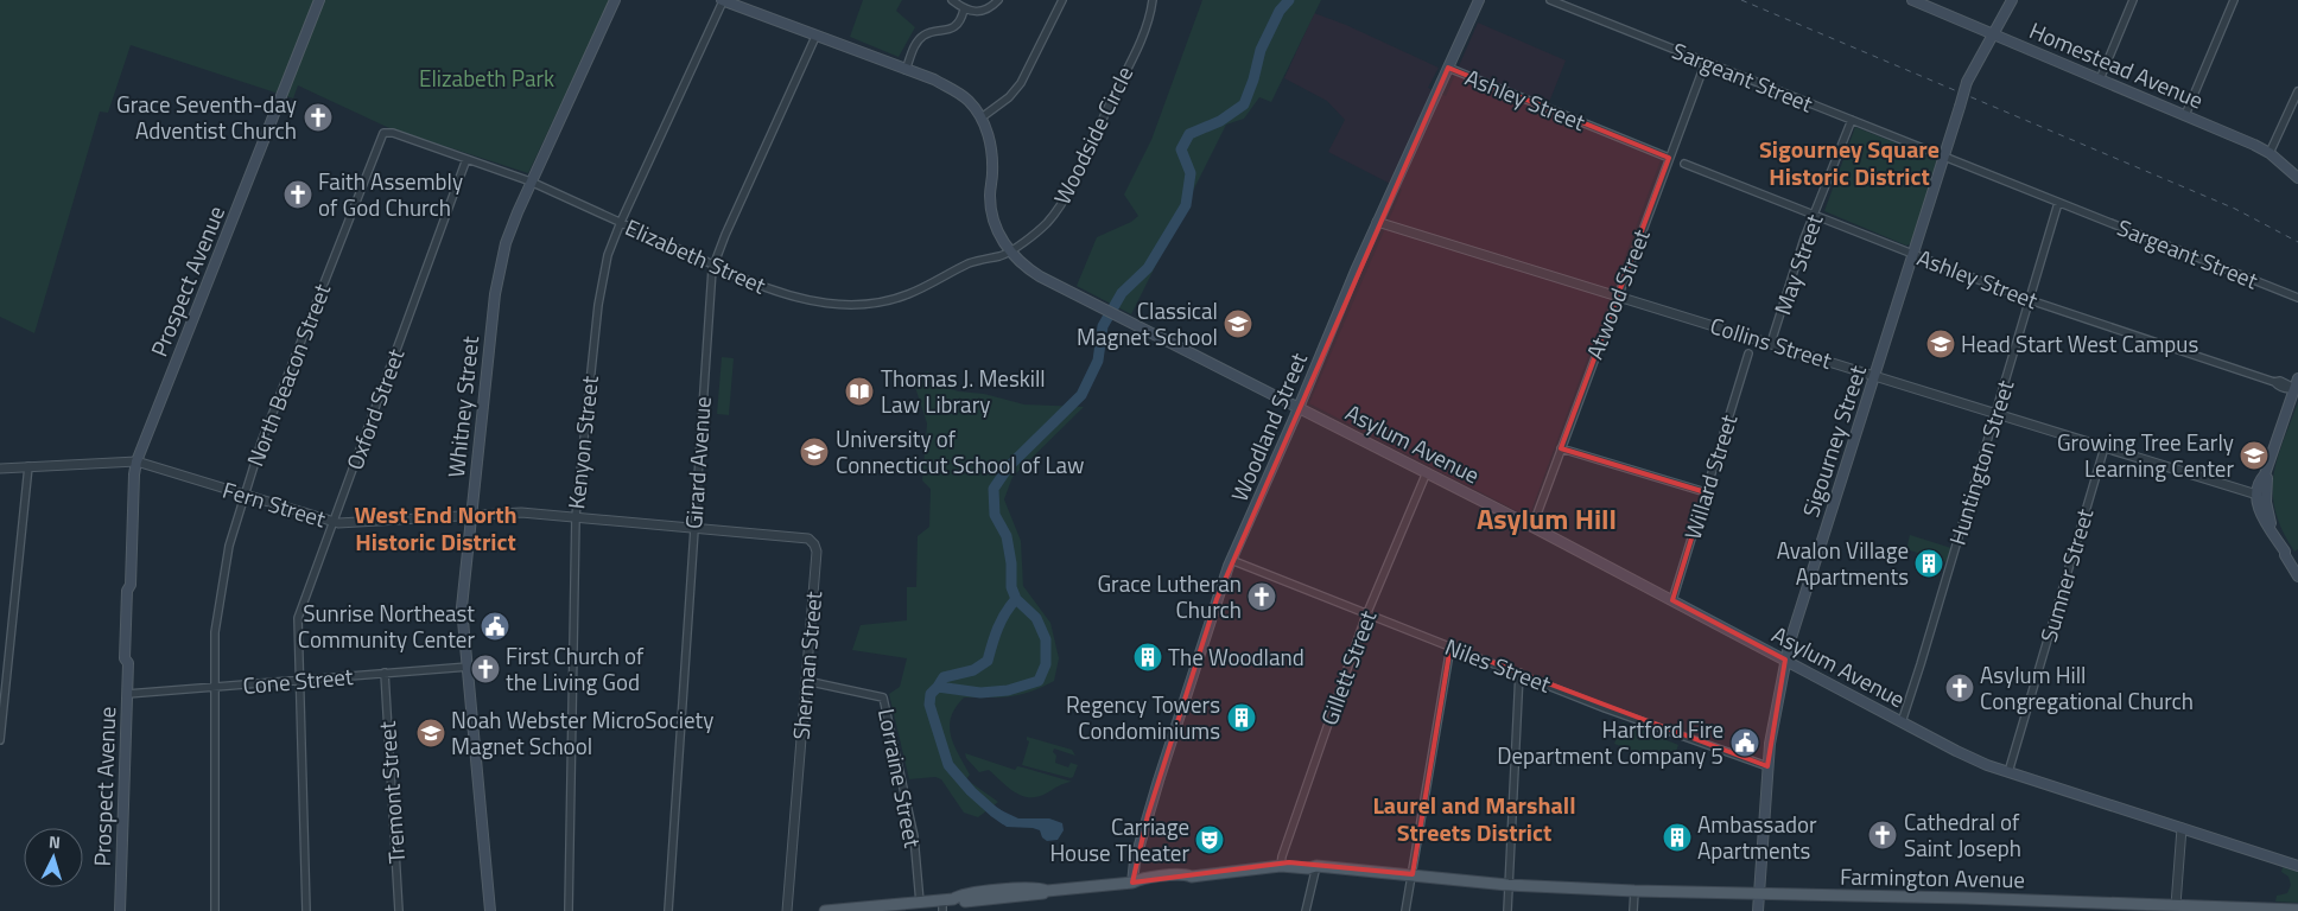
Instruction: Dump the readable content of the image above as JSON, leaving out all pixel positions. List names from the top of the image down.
{
  "streets": {
    "main road": [
      "Homestead Avenue",
      "Prospect Avenue",
      "Whitney Street",
      "Woodland Street",
      "Sigourney Street",
      "Asylum Avenue",
      "Farmington Avenue"
    ],
    "street": [
      "Sargeant Street",
      "Ashley Street",
      "Woodside Circle",
      "Elizabeth Street",
      "May Street",
      "Atwood Street",
      "Collins Street",
      "North Beacon Street",
      "Oxford Street",
      "Kenyon Street",
      "Girard Avenue",
      "Huntington Street",
      "Willard Street",
      "Fern Street",
      "Sumner Street",
      "Sherman Street",
      "Niles Street",
      "Gillett Street",
      "Cone Street",
      "Lorraine Street",
      "Tremont Street"
    ]
  },
  "crossings": [
    ["Homestead Avenue", "Sigourney Street"],
    ["Sargeant Street", "May Street"],
    ["Sargeant Street", "Atwood Street"],
    ["Sargeant Street", "Sigourney Street"],
    ["Sargeant Street", "Huntington Street"],
    ["Ashley Street", "May Street"],
    ["Ashley Street", "Atwood Street"],
    ["Ashley Street", "Woodland Street"],
    ["Ashley Street", "Sigourney Street"],
    ["Ashley Street", "Huntington Street"],
    ["Woodside Circle", "Elizabeth Street"],
    ["Woodside Circle", "Asylum Avenue"],
    ["Elizabeth Street", "North Beacon Street"],
    ["Elizabeth Street", "Whitney Street"],
    ["Elizabeth Street", "Oxford Street"],
    ["Elizabeth Street", "Kenyon Street"],
    ["Elizabeth Street", "Asylum Avenue"],
    ["Elizabeth Street", "Girard Avenue"],
    ["May Street", "Collins Street"],
    ["Prospect Avenue", "Fern Street"],
    ["Prospect Avenue", "Cone Street"],
    ["Atwood Street", "Collins Street"],
    ["Atwood Street", "Asylum Avenue"],
    ["Collins Street", "Woodland Street"],
    ["Collins Street", "Sigourney Street"],
    ["Collins Street", "Huntington Street"],
    ["Collins Street", "Sumner Street"],
    ["North Beacon Street", "Fern Street"],
    ["North Beacon Street", "Cone Street"],
    ["Whitney Street", "Fern Street"],
    ["Whitney Street", "Cone Street"],
    ["Oxford Street", "Fern Street"],
    ["Oxford Street", "Cone Street"],
    ["Woodland Street", "Asylum Avenue"],
    ["Woodland Street", "Niles Street"],
    ["Woodland Street", "Farmington Avenue"],
    ["Sigourney Street", "Asylum Avenue"],
    ["Sigourney Street", "Niles Street"],
    ["Sigourney Street", "Farmington Avenue"],
    ["Kenyon Street", "Asylum Avenue"],
    ["Kenyon Street", "Fern Street"],
    ["Asylum Avenue", "Girard Avenue"],
    ["Asylum Avenue", "Huntington Street"],
    ["Asylum Avenue", "Willard Street"],
    ["Asylum Avenue", "Sumner Street"],
    ["Asylum Avenue", "Gillett Street"],
    ["Girard Avenue", "Fern Street"],
    ["Girard Avenue", "Sherman Street"],
    ["Fern Street", "Sherman Street"],
    ["Sherman Street", "Lorraine Street"],
    ["Niles Street", "Gillett Street"],
    ["Gillett Street", "Farmington Avenue"],
    ["Cone Street", "Tremont Street"],
    ["Lorraine Street", "Farmington Avenue"]
  ],
  "districts": [
    "Sigourney Square Historic District",
    "West End North Historic District",
    "Asylum Hill",
    "Laurel and Marshall Streets District"
  ],
  "parks": ["Elizabeth Park"],
  "places": {
    "church": [
      "Grace Seventh-day Adventist Church",
      "Faith Assembly of God Church",
      "Grace Lutheran Church",
      "First Church of the Living God",
      "Asylum Hill Congregational Church",
      "Cathedral of Saint Joseph"
    ],
    "school or university": [
      "Classical Magnet School",
      "Head Start West Campus",
      "University of Connecticut School of Law",
      "Growing Tree Early Learning Center",
      "Noah Webster MicroSociety Magnet School"
    ],
    "library": ["Thomas J. Meskill Law Library"],
    "building": [
      "Avalon Village Apartments",
      "The Woodland",
      "Regency Towers Condominiums",
      "Ambassador Apartments"
    ],
    "public building": ["Sunrise Northeast Community Center", "Hartford Fire Department Company 5"],
    "theatre": ["Carriage House Theater"]
  },
  "north": "top"
}
